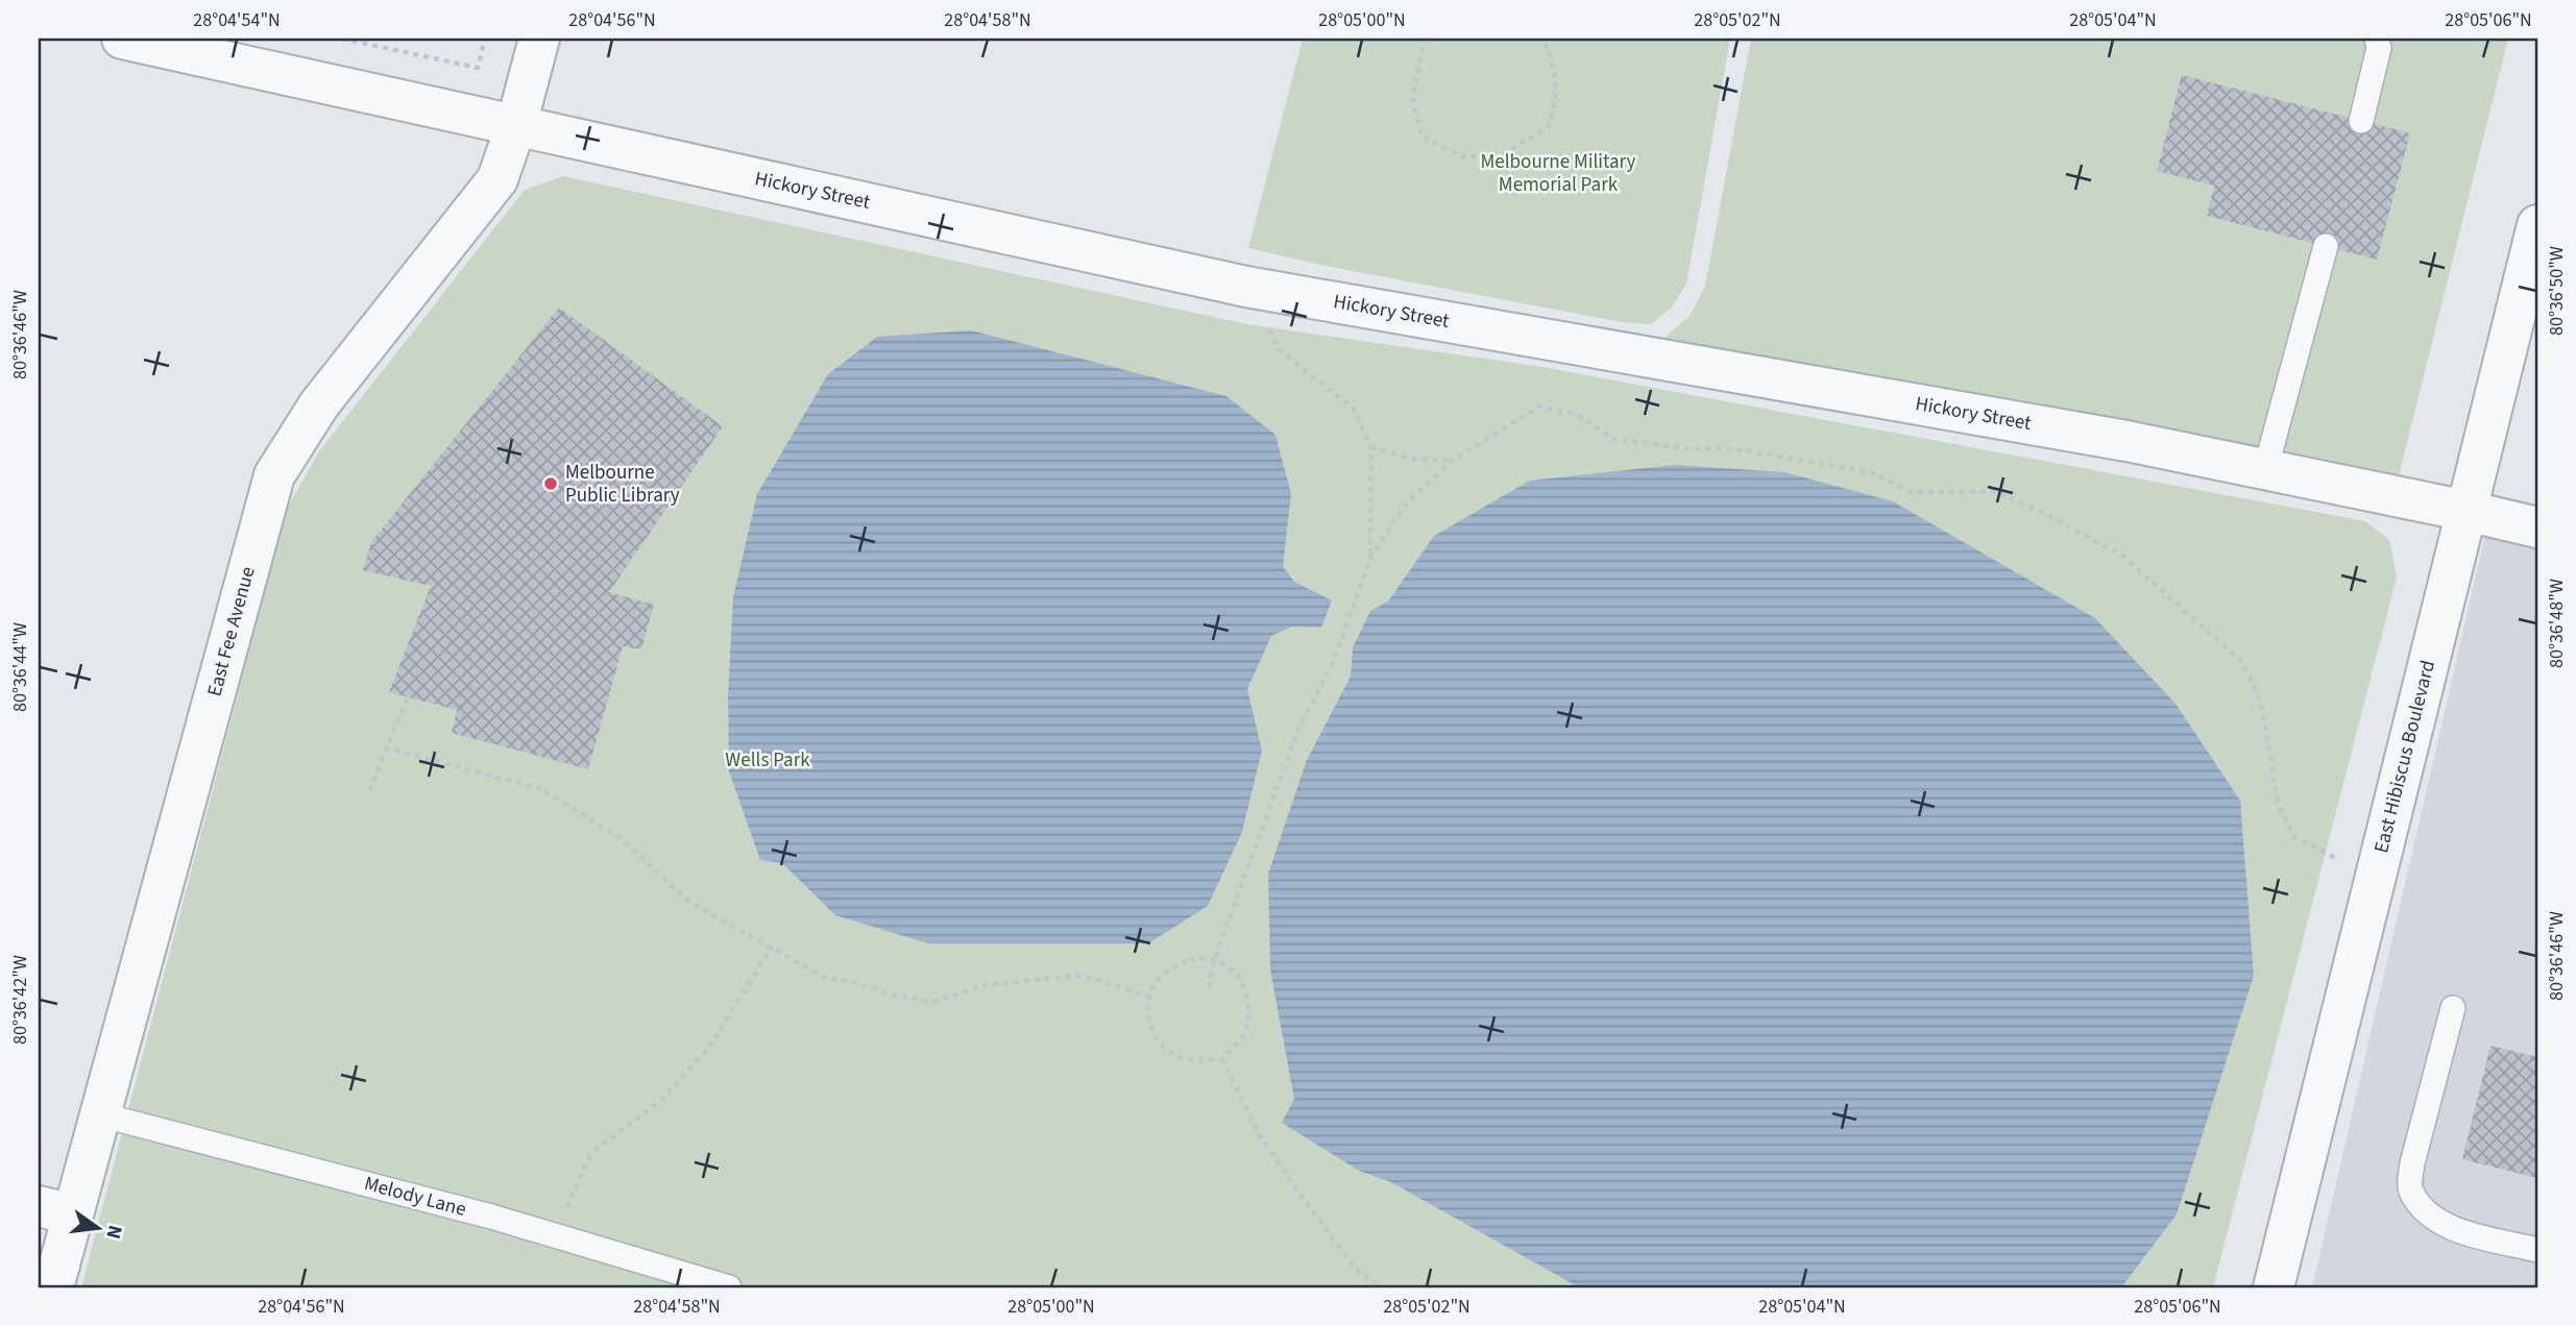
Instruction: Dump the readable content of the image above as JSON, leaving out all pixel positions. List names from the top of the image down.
{
  "streets": {
    "street": ["Hickory Street", "East Fee Avenue", "East Hibiscus Boulevard"],
    "lane": ["Melody Lane"]
  },
  "crossings": [
    ["Hickory Street", "East Fee Avenue"],
    ["Hickory Street", "East Hibiscus Boulevard"],
    ["East Fee Avenue", "Melody Lane"]
  ],
  "parks": ["Melbourne Military Memorial Park", "Wells Park"],
  "places": ["Melbourne Public Library"],
  "north": "right",
  "coordinates": [
    "28°04'54\"N",
    "28°04'56\"N",
    "28°04'58\"N",
    "28°05'00\"N",
    "28°05'02\"N",
    "28°05'04\"N",
    "28°05'06\"N",
    "80°36'50\"W",
    "80°36'46\"W",
    "80°36'48\"W",
    "80°36'44\"W",
    "80°36'42\"W"
  ]
}
